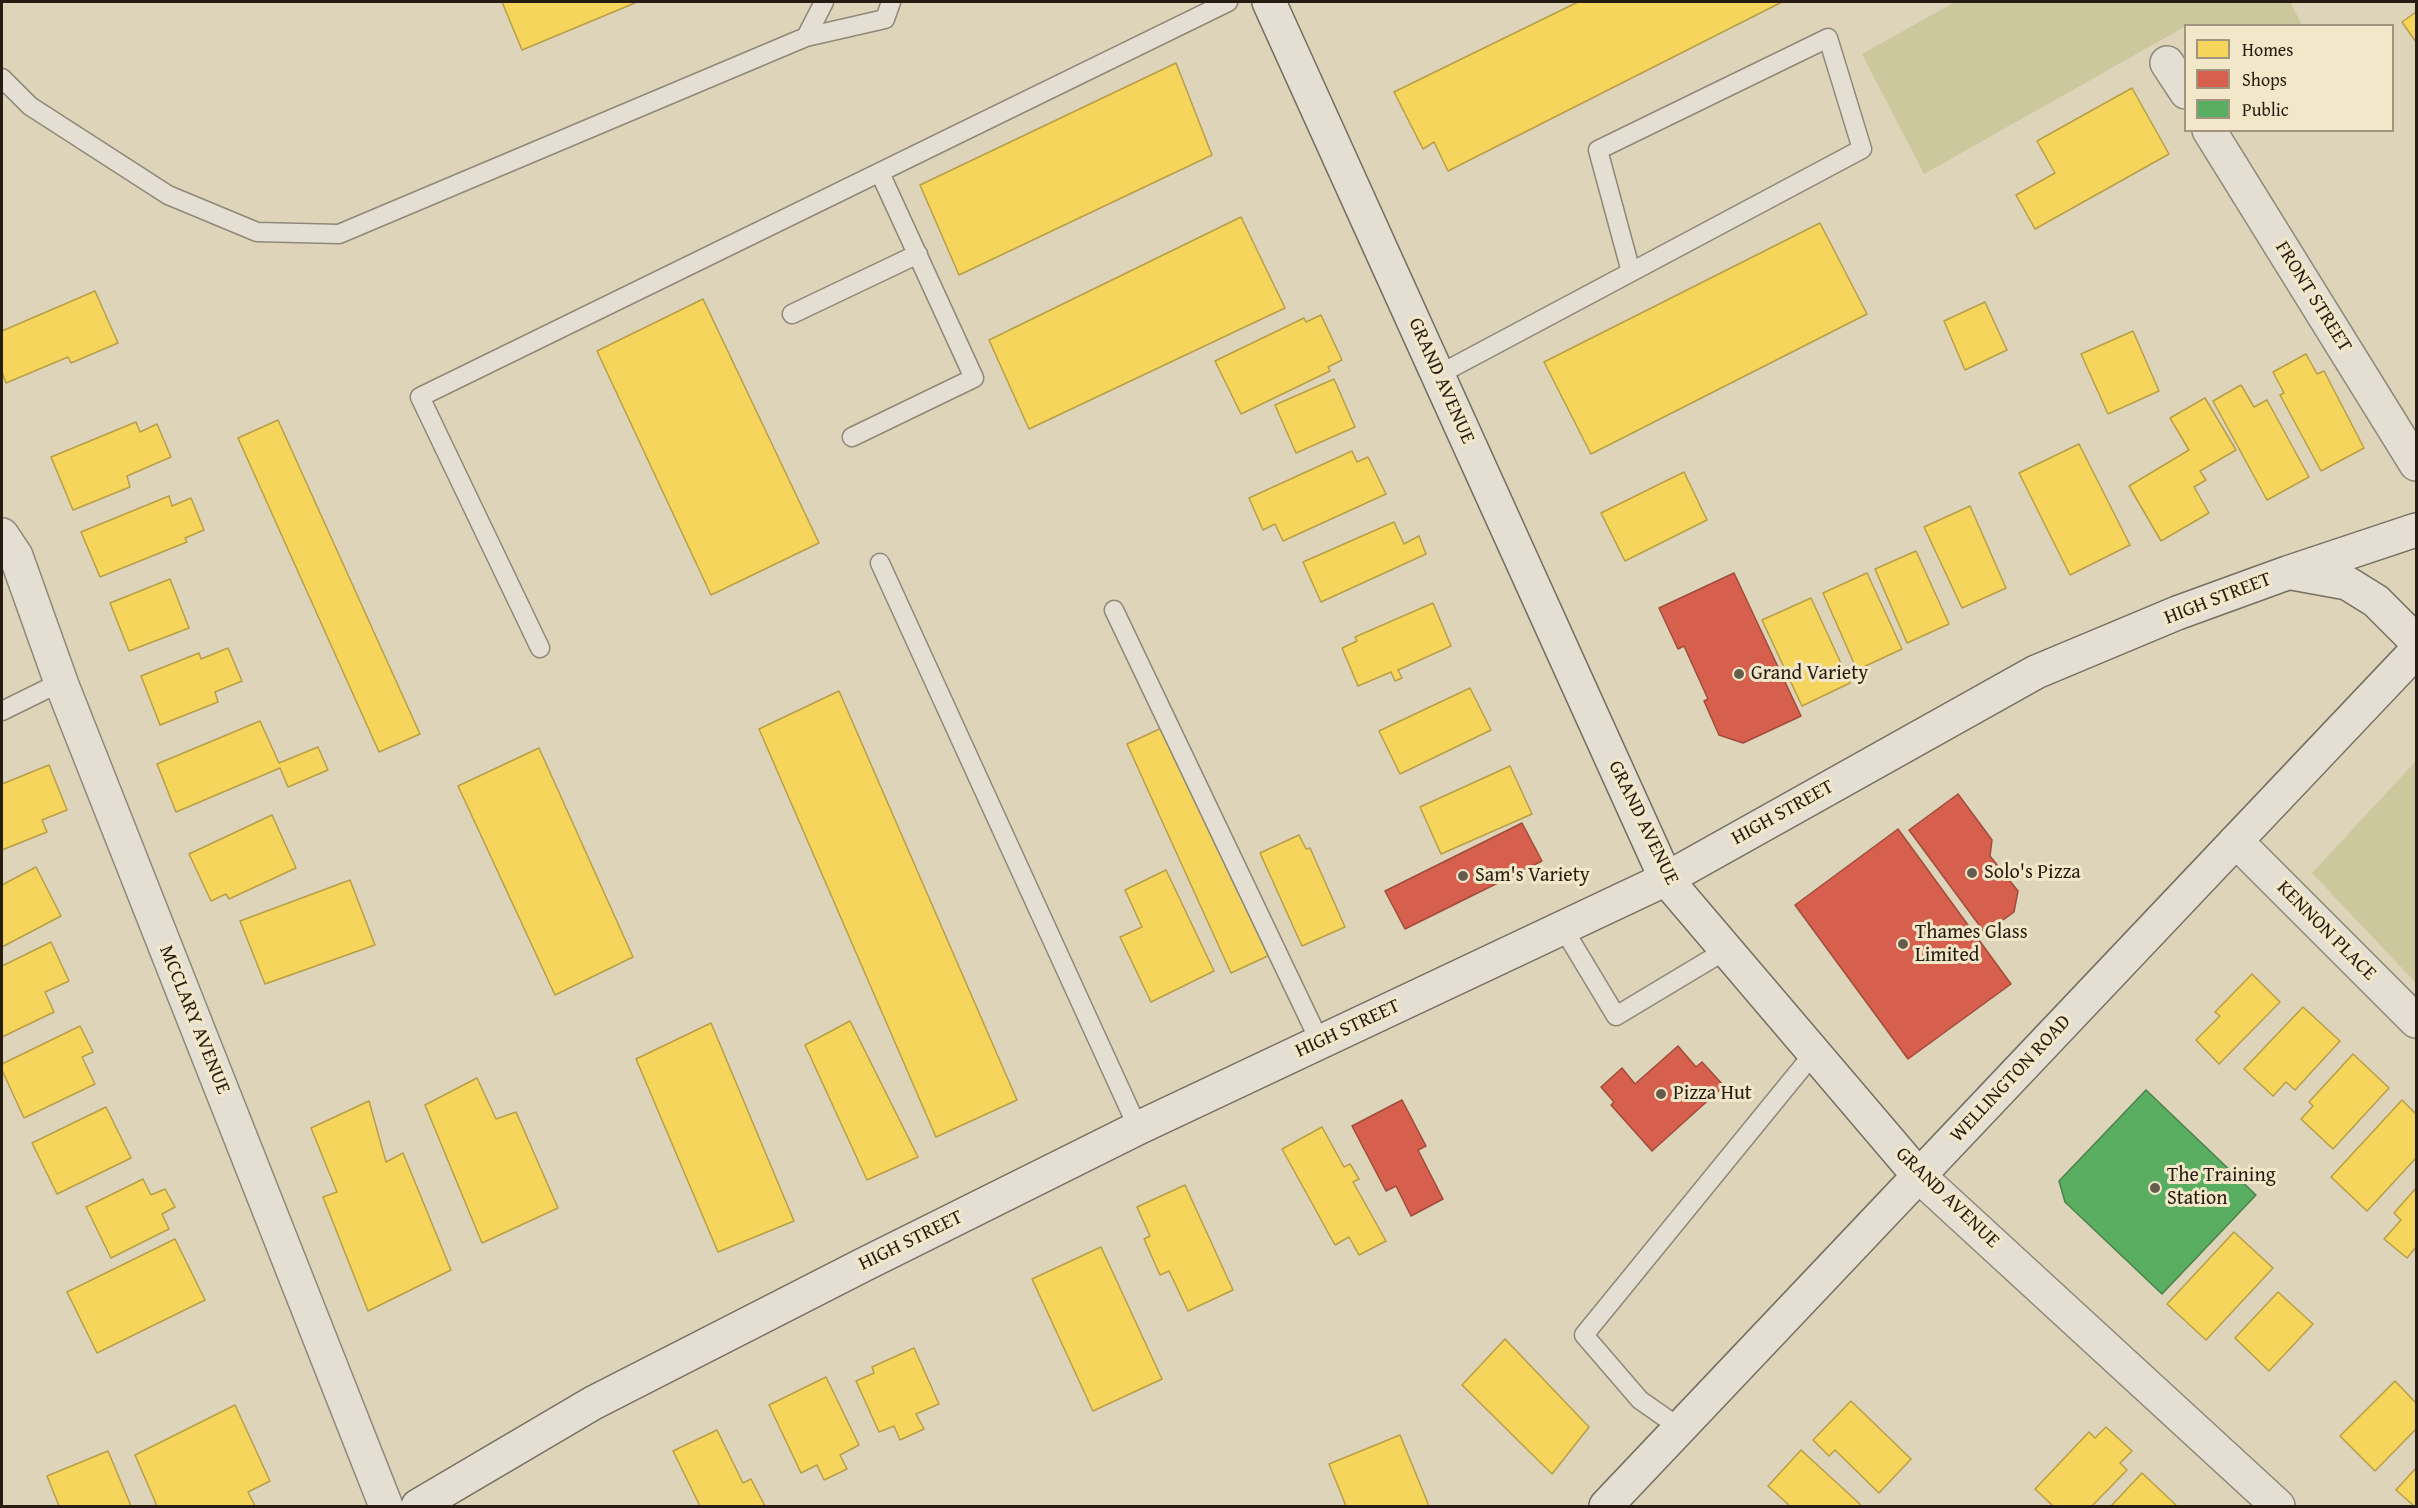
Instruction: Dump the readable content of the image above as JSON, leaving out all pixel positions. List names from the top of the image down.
{
  "streets": {
    "street": [
      "FRONT STREET",
      "GRAND AVENUE",
      "HIGH STREET",
      "KENNON PLACE",
      "MCCLARY AVENUE",
      "WELLINGTON ROAD"
    ]
  },
  "crossings": [
    ["GRAND AVENUE", "HIGH STREET"],
    ["GRAND AVENUE", "WELLINGTON ROAD"],
    ["KENNON PLACE", "WELLINGTON ROAD"]
  ],
  "places": [
    "Grand Variety",
    "Solo's Pizza",
    "Sam's Variety",
    "Thames Glass Limited",
    "Pizza Hut",
    "The Training Station"
  ],
  "legend": ["Homes", "Shops", "Public"]
}
